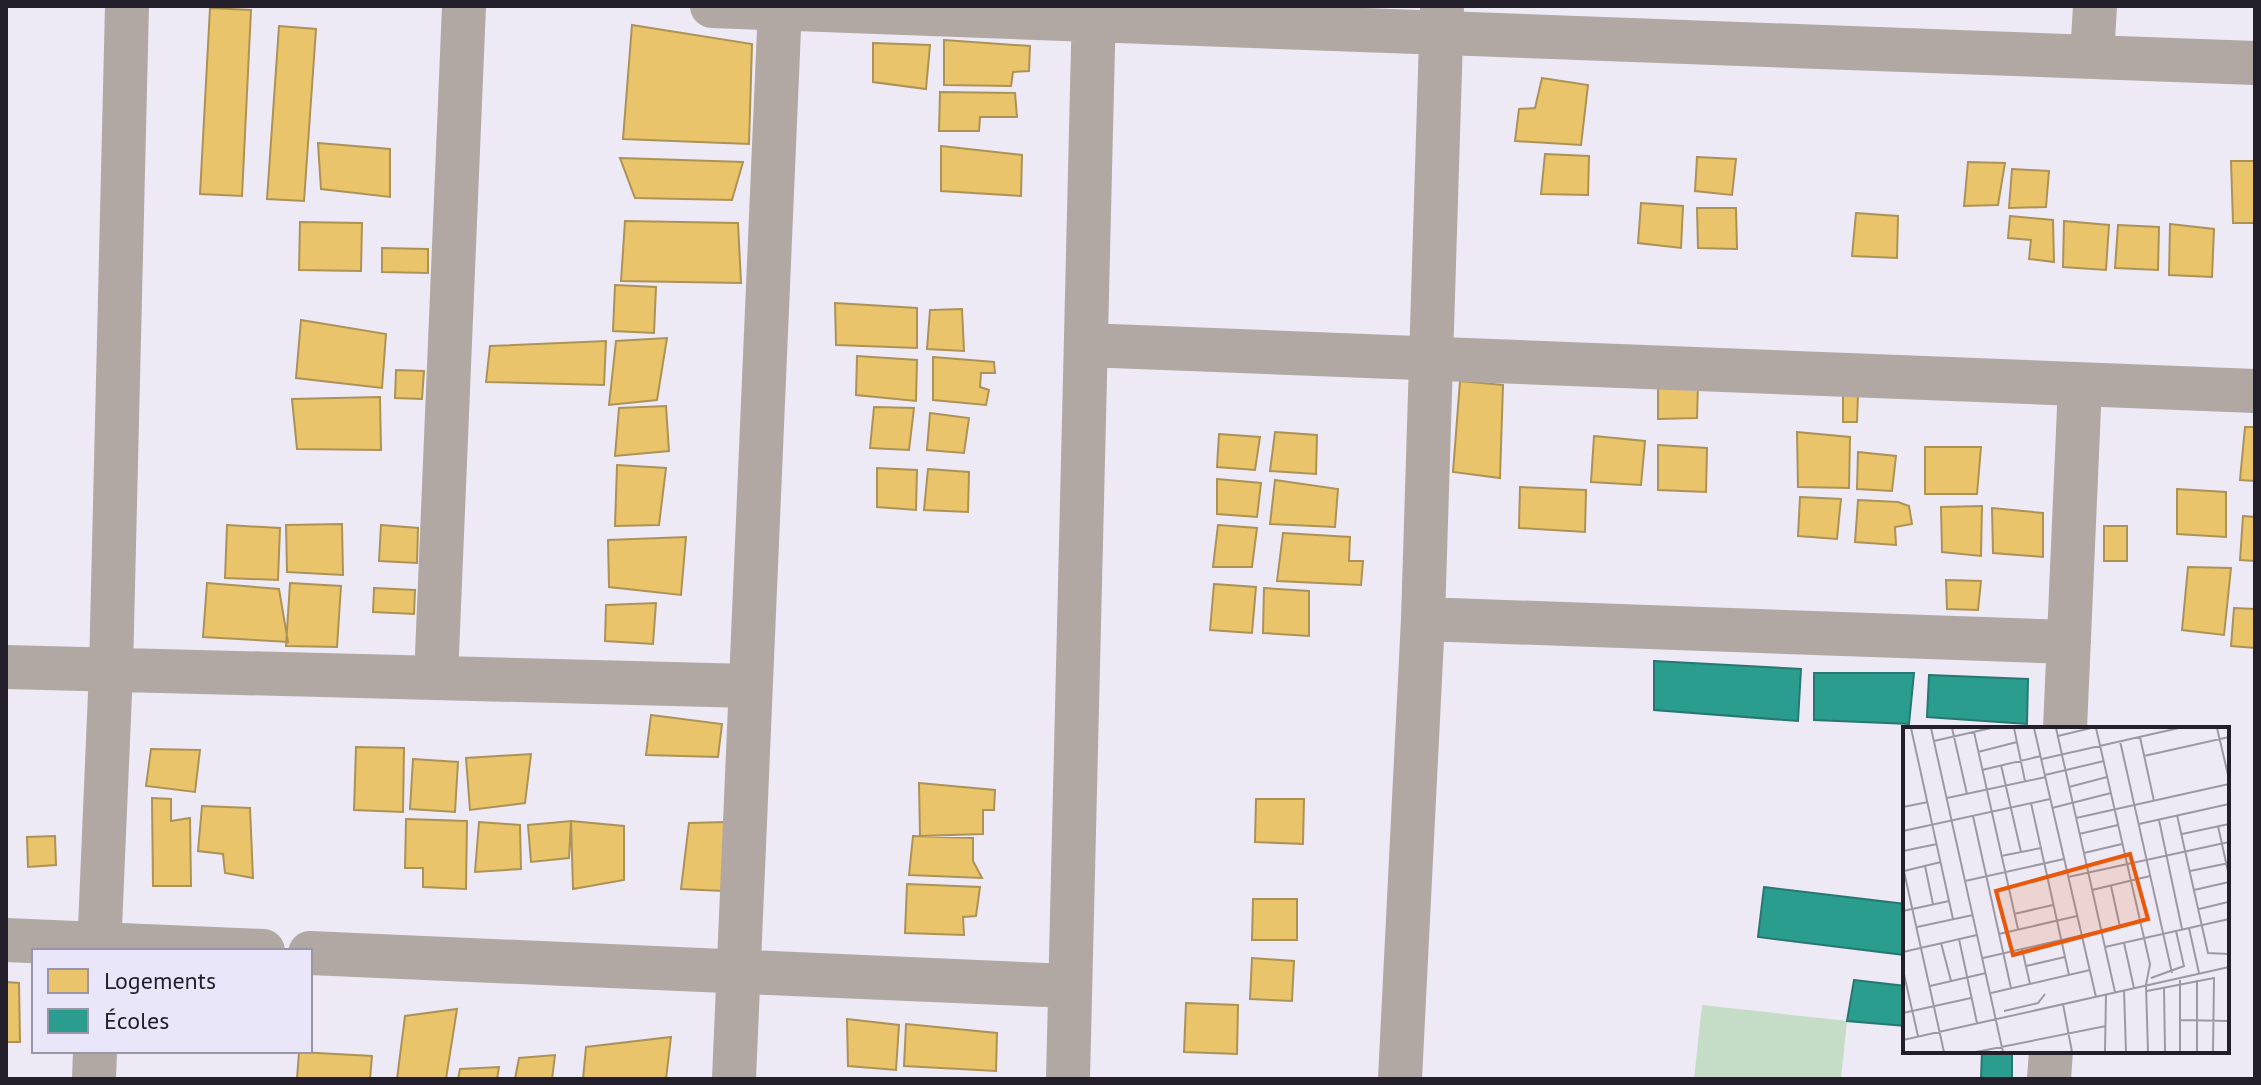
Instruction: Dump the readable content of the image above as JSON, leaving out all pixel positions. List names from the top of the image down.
{
  "legend": ["Logements", "Écoles"]
}
